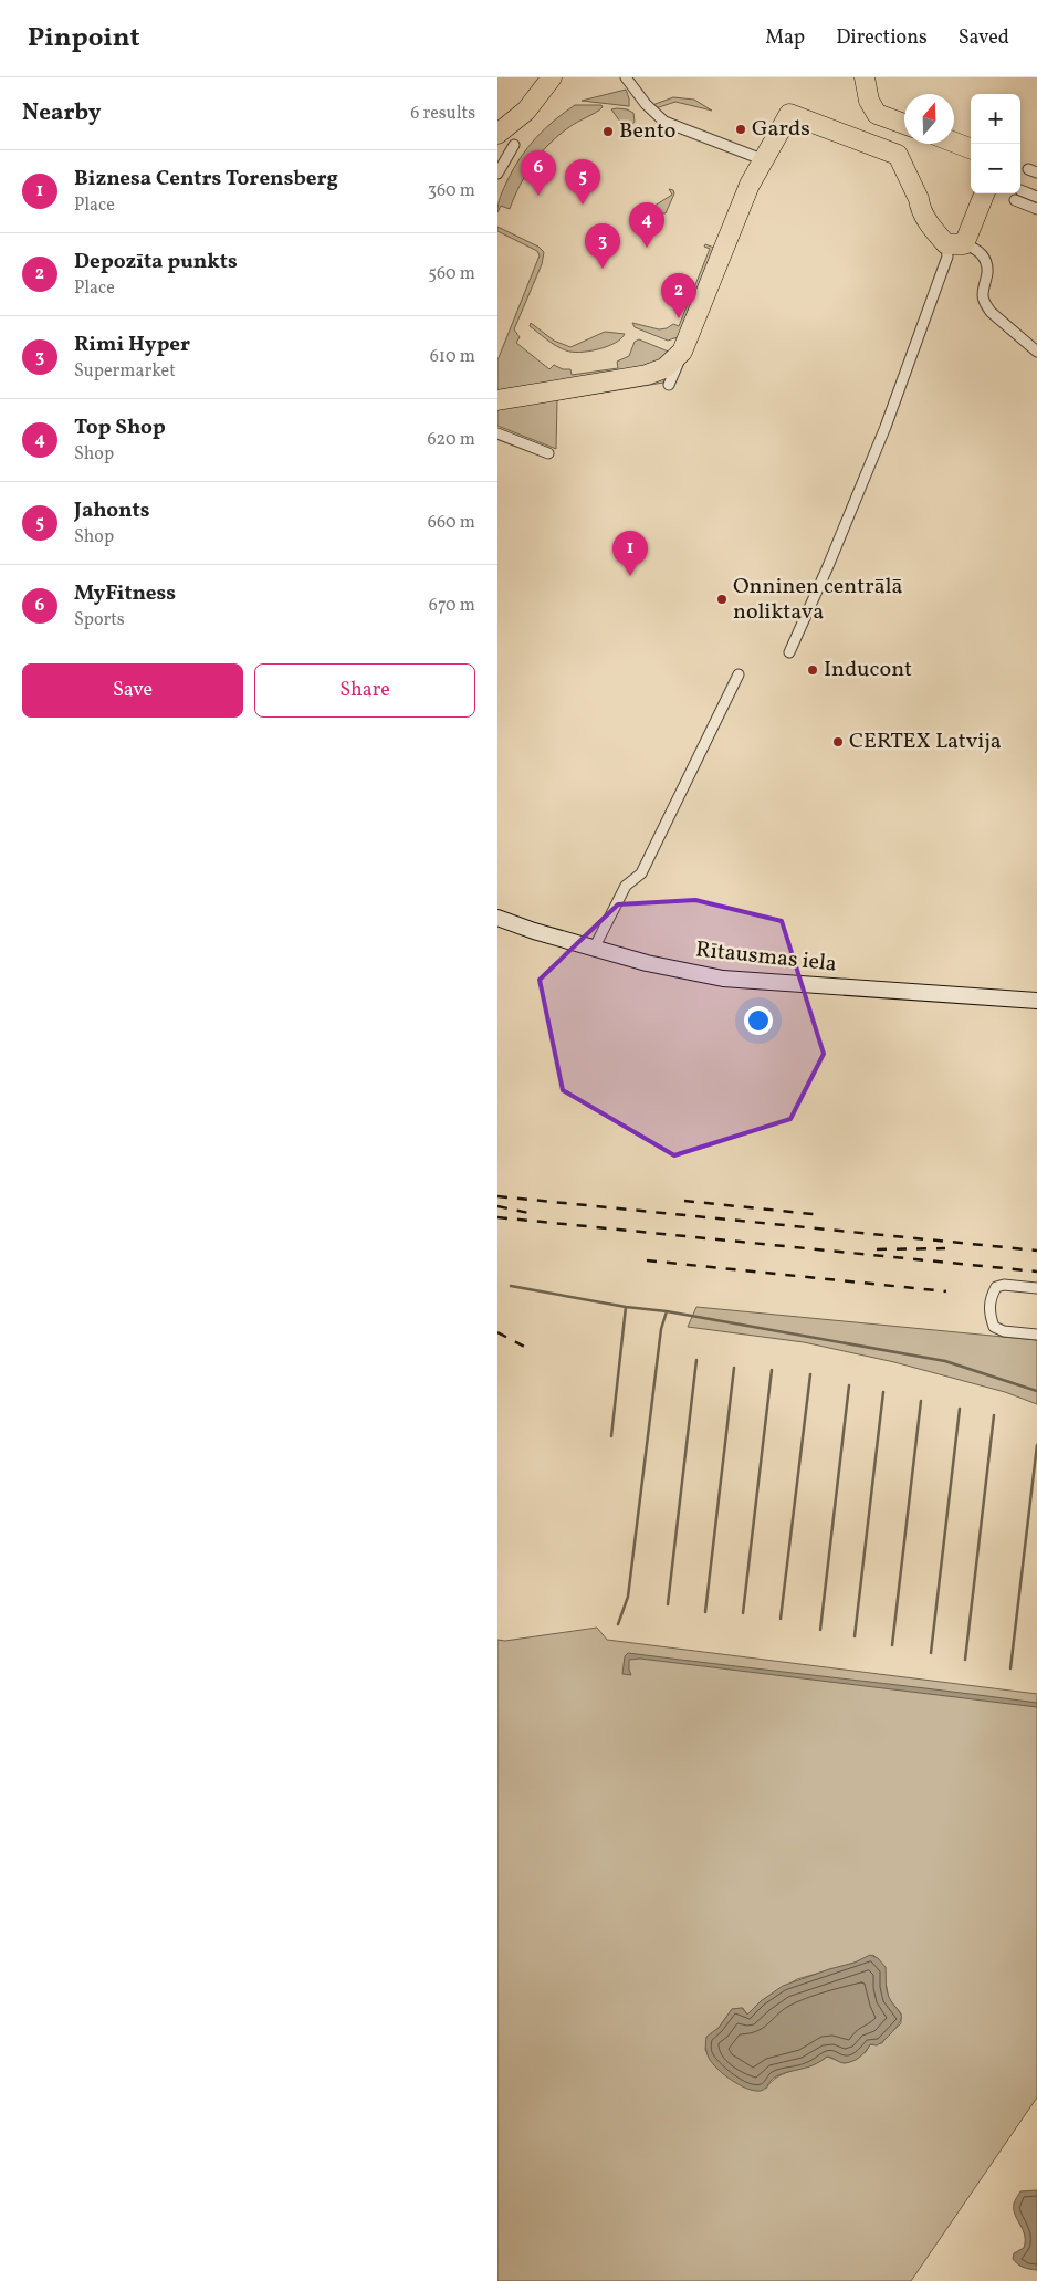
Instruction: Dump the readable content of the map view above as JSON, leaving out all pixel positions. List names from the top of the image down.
{
  "streets": {
    "street": ["Rītausmas iela"]
  },
  "places": [
    "Gards",
    "Bento",
    "Onninen centrālā noliktava",
    "Inducont",
    "CERTEX Latvija"
  ],
  "north": "top",
  "page": {
    "header": "Pinpoint",
    "nav": ["Map", "Directions", "Saved"],
    "heading": ["Nearby", "6 results"],
    "map_buttons": ["+", "−"],
    "list": [
      {
        "mark": "1",
        "name": "Biznesa Centrs Torensberg",
        "note": "Place",
        "value": "360 m"
      },
      {
        "mark": "2",
        "name": "Depozīta punkts",
        "note": "Place",
        "value": "560 m"
      },
      {
        "mark": "3",
        "name": "Rimi Hyper",
        "note": "Supermarket",
        "value": "610 m"
      },
      {
        "mark": "4",
        "name": "Top Shop",
        "note": "Shop",
        "value": "620 m"
      },
      {
        "mark": "5",
        "name": "Jahonts",
        "note": "Shop",
        "value": "660 m"
      },
      {
        "mark": "6",
        "name": "MyFitness",
        "note": "Sports",
        "value": "670 m"
      }
    ],
    "pins": [
      "6",
      "5",
      "4",
      "3",
      "2",
      "1"
    ],
    "buttons": ["Save", "Share"]
  }
}
